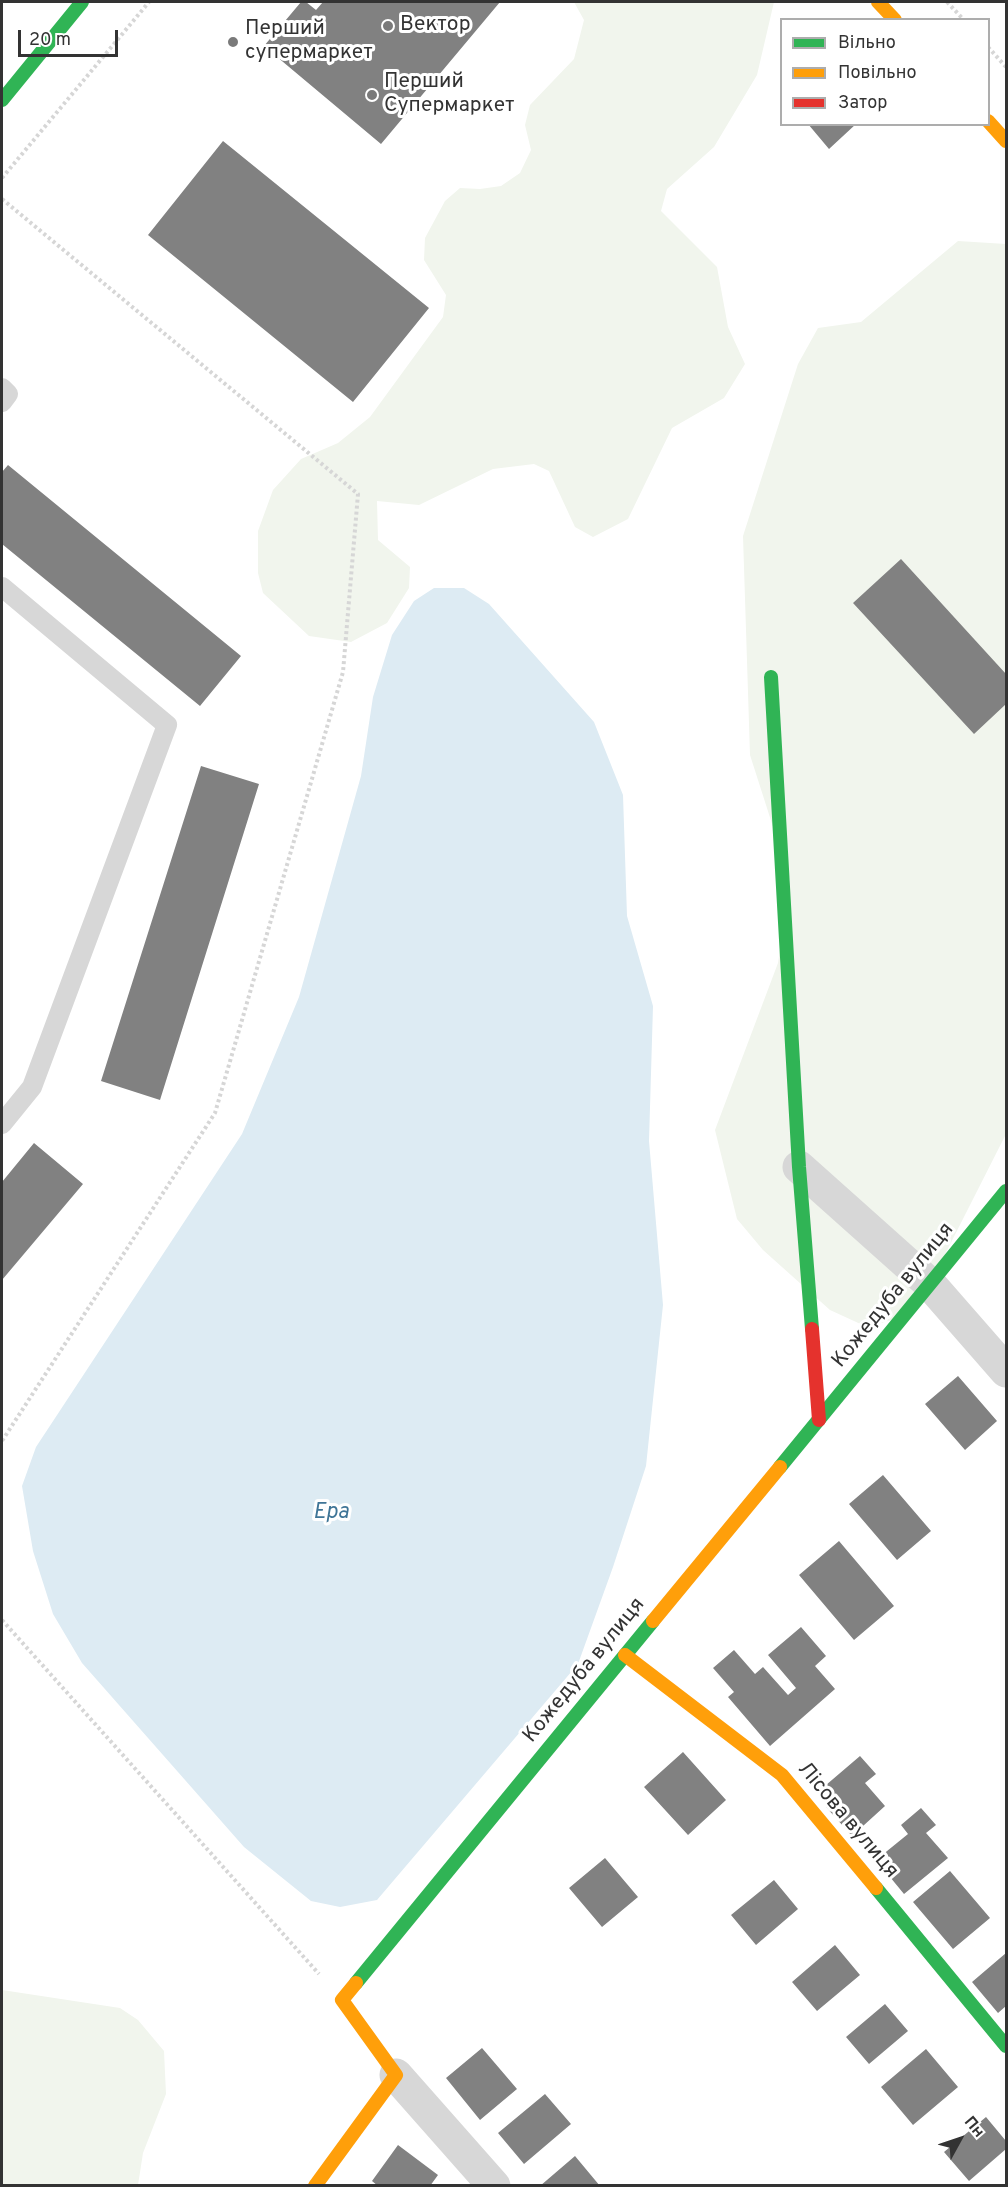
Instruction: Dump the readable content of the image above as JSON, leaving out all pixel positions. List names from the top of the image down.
{
  "streets": {
    "street": ["Кожедуба вулиця", "Лісова вулиця"]
  },
  "crossings": [
    ["Кожедуба вулиця", "Лісова вулиця"]
  ],
  "water": ["Ера"],
  "places": ["Вектор", "Перший супермаркет", "Перший Супермаркет"],
  "legend": ["Вільно", "Повільно", "Затор"],
  "scale_bar": "20 m",
  "north": "top right"
}
